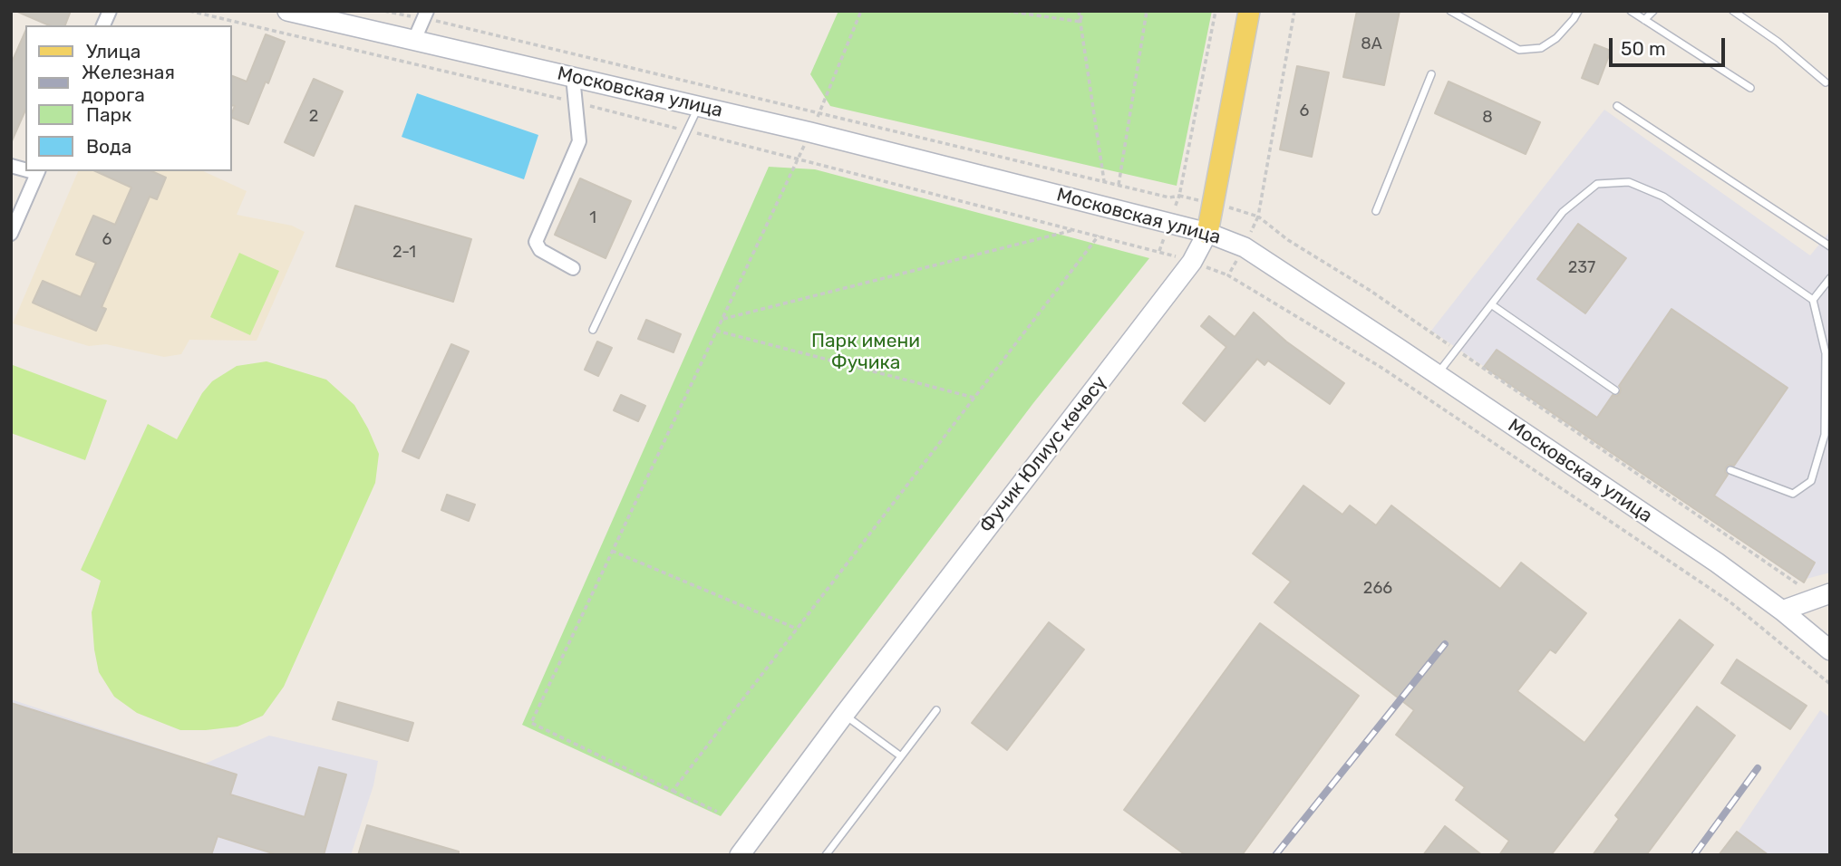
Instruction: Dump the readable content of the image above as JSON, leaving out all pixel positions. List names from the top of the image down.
{
  "streets": {
    "main road": ["Московская улица", "Фучик Юлиус көчөсү"]
  },
  "crossings": [
    ["Московская улица", "Фучик Юлиус көчөсү"]
  ],
  "parks": ["Парк имени Фучика"],
  "house_numbers": [
    "8А",
    "6",
    "2",
    "8",
    "1",
    "6",
    "2-1",
    "237",
    "266"
  ],
  "legend": [
    "Улица",
    "Железная дорога",
    "Парк",
    "Вода"
  ],
  "scale_bar": "50 m"
}
